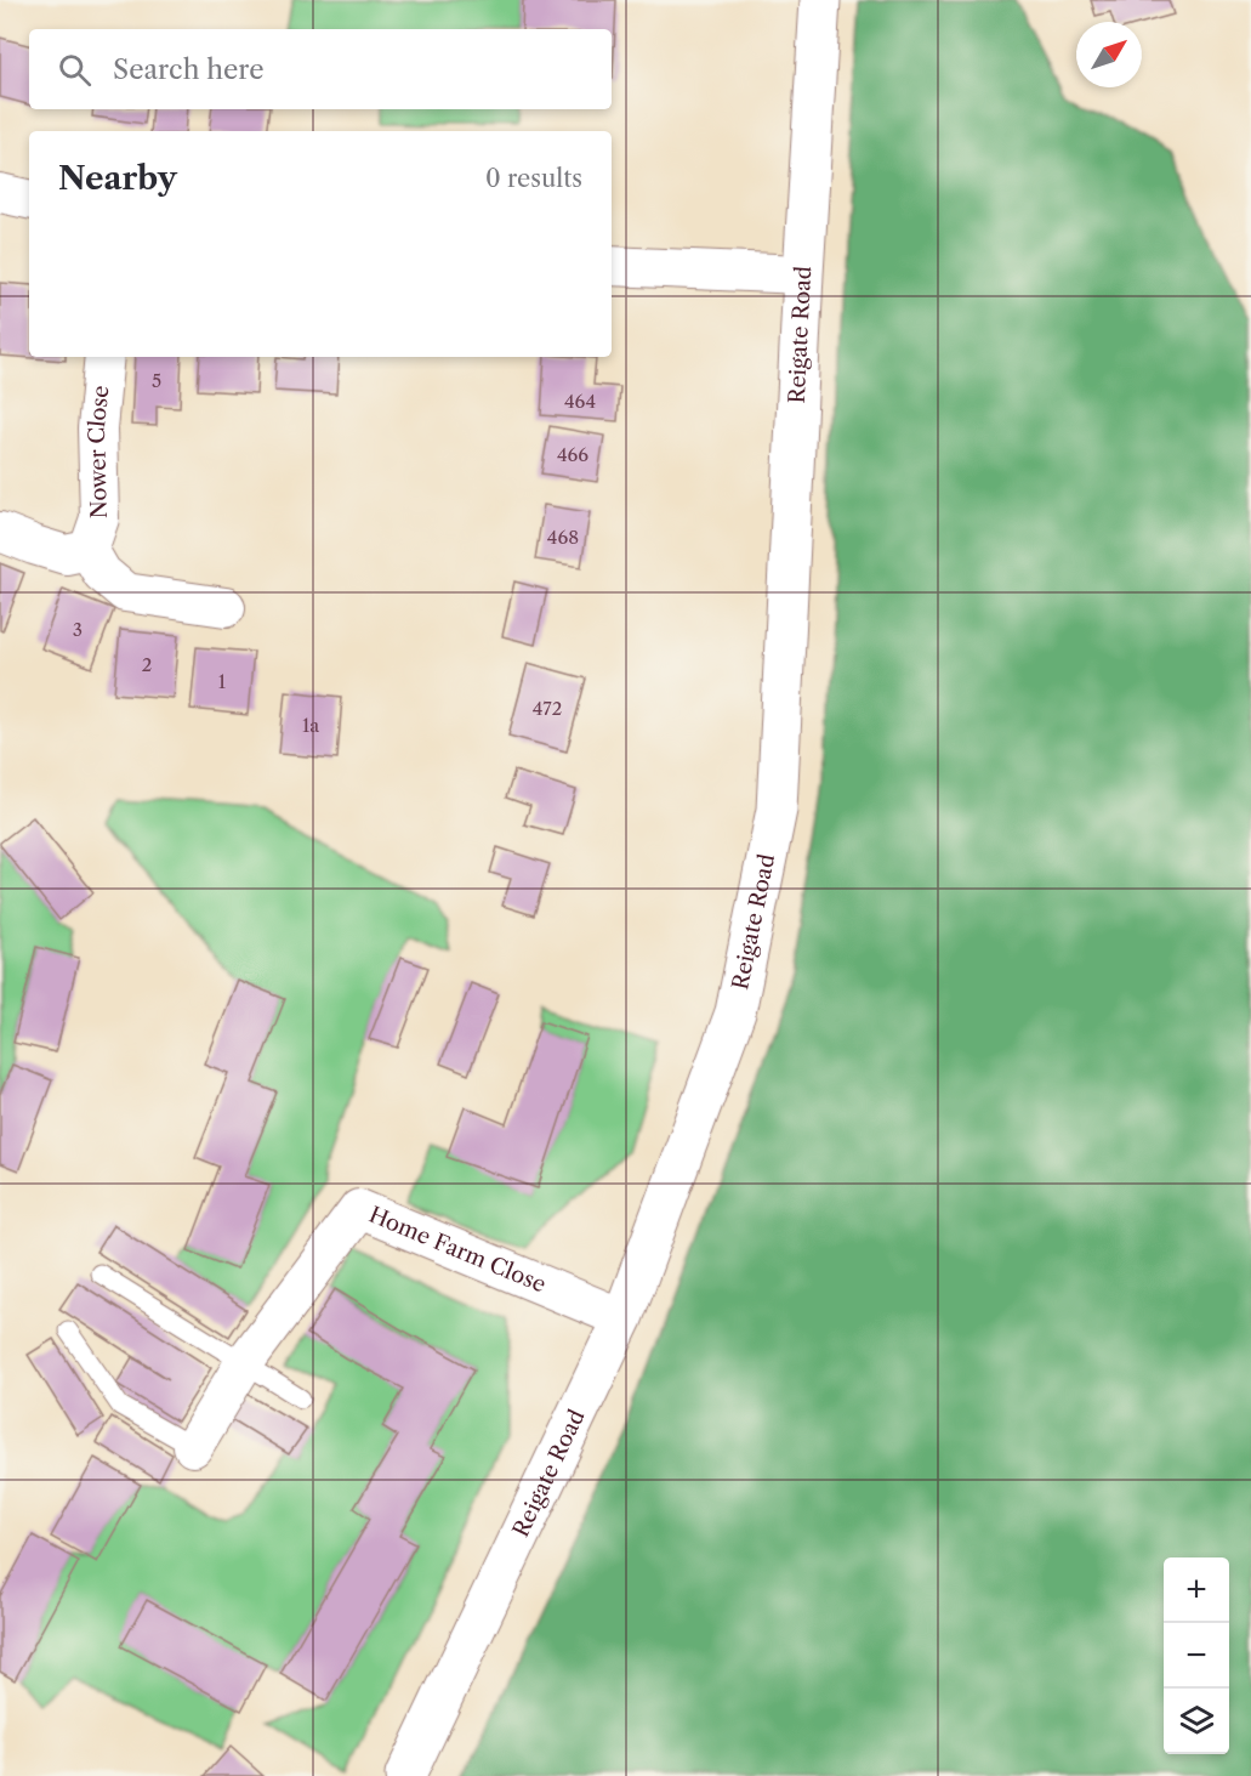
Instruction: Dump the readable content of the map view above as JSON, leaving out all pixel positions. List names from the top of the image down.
{
  "streets": {
    "highway": ["Reigate Road"],
    "street": ["Nower Close", "Home Farm Close"]
  },
  "crossings": [
    ["Reigate Road", "Home Farm Close"]
  ],
  "house_numbers": [
    "5",
    "464",
    "466",
    "468",
    "3",
    "2",
    "1",
    "472",
    "1a"
  ],
  "north": "top right",
  "page": {
    "search": "Search here",
    "heading": ["Nearby", "0 results"],
    "map_buttons": ["+", "−"]
  }
}
